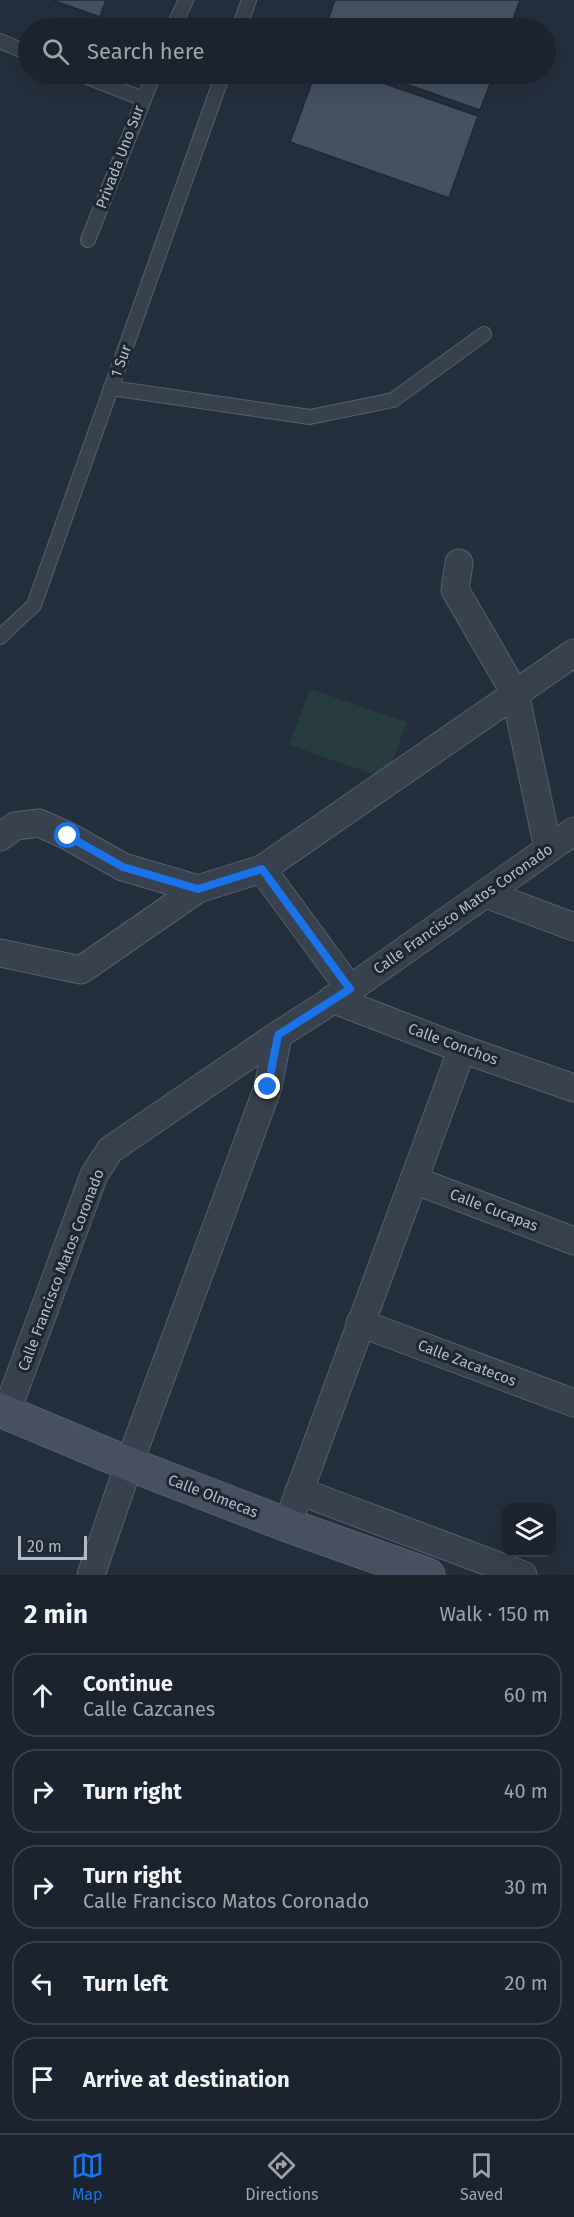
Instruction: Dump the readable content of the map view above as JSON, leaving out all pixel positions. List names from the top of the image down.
{
  "streets": {
    "street": [
      "Calle Francisco Matos Coronado",
      "Calle Conchos",
      "Calle Cucapas",
      "Calle Zacatecos",
      "Calle Olmecas"
    ],
    "lane": ["Privada Uno Sur", "1 Sur"]
  },
  "crossings": [
    ["Calle Francisco Matos Coronado", "Calle Conchos"],
    ["Calle Francisco Matos Coronado", "Calle Olmecas"]
  ],
  "scale_bar": "20 m",
  "page": {
    "search": "Search here",
    "scale": "20 m",
    "heading": ["2 min", "Walk · 150 m"],
    "list": [
      ["Continue", "Calle Cazcanes", "60 m"],
      ["Turn right", "40 m"],
      ["Turn right", "Calle Francisco Matos Coronado", "30 m"],
      ["Turn left", "20 m"],
      "Arrive at destination"
    ],
    "nav": ["Map", "Directions", "Saved"]
  }
}
